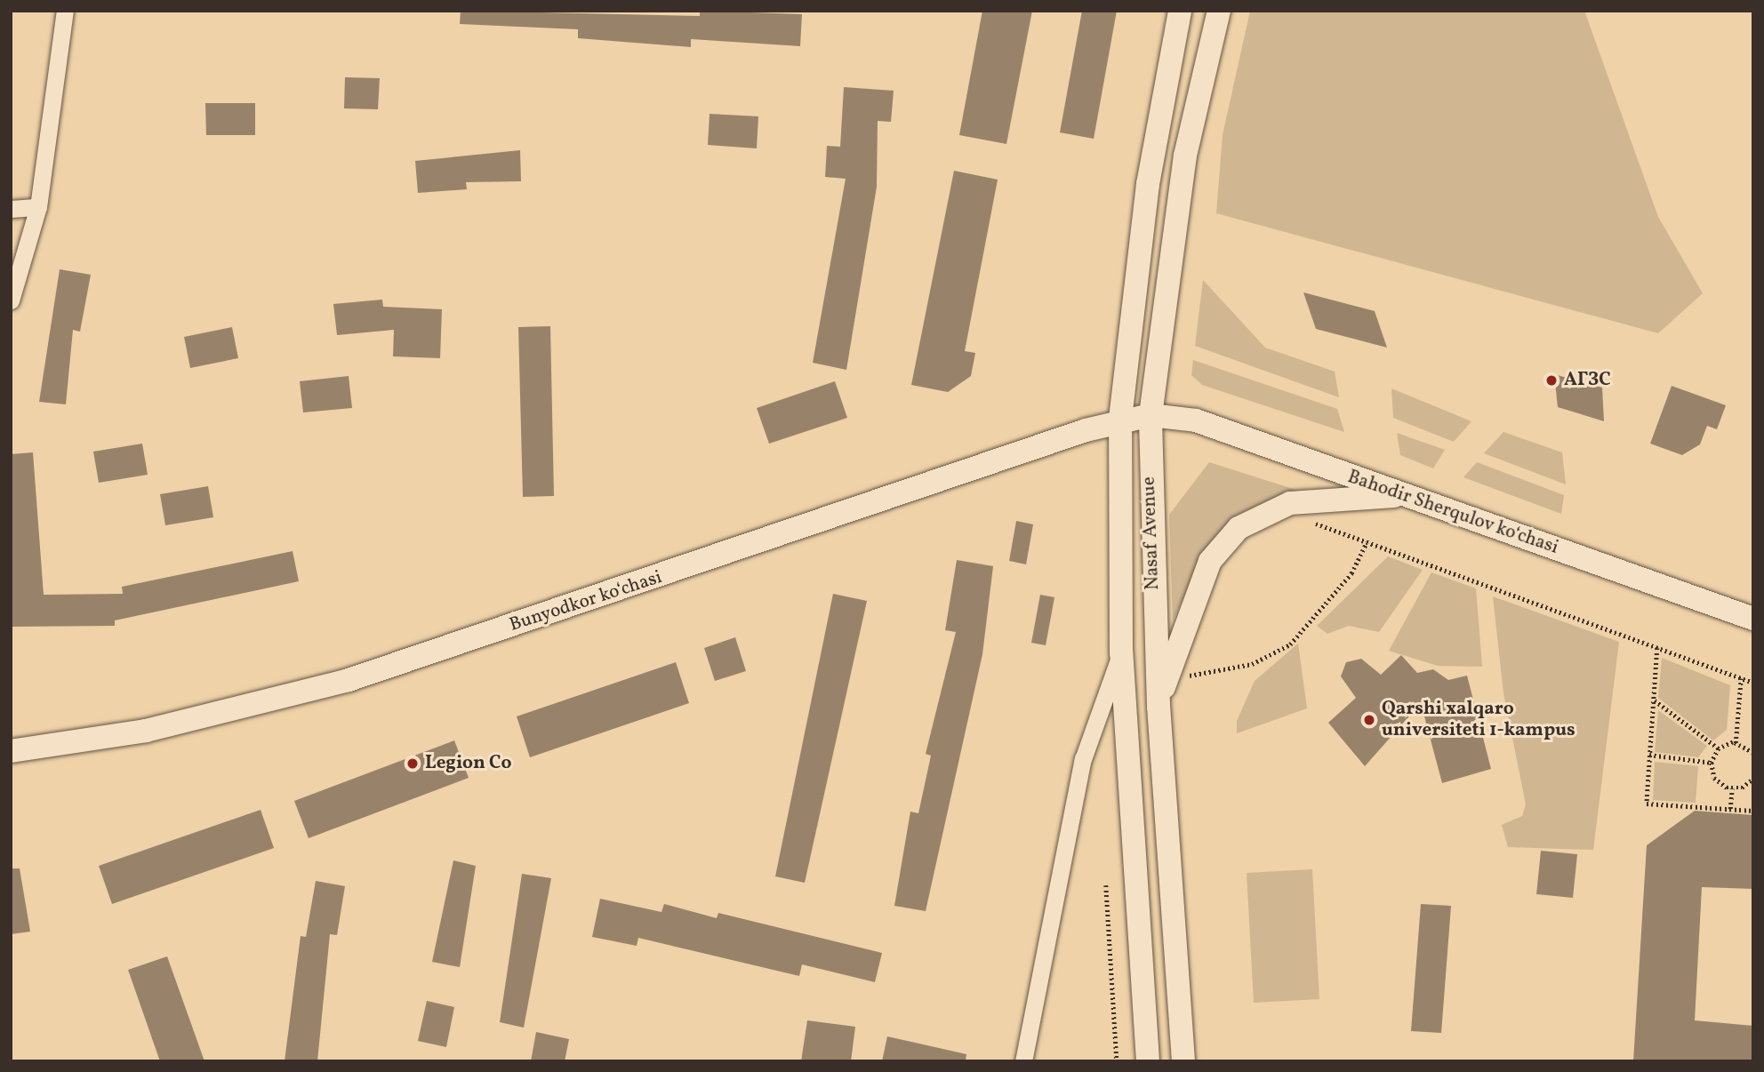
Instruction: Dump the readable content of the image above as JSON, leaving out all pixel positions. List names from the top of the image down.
{
  "streets": {
    "main road": ["Bahodir Sherqulov ko‘chasi", "Nasaf Avenue", "Bunyodkor koʻchasi"]
  },
  "crossings": [
    ["Bahodir Sherqulov ko‘chasi", "Nasaf Avenue"],
    ["Bahodir Sherqulov ko‘chasi", "Bunyodkor koʻchasi"],
    ["Nasaf Avenue", "Bunyodkor koʻchasi"]
  ],
  "places": ["АГЗС", "Qarshi xalqaro universiteti 1-kampus", "Legion Co"]
}
